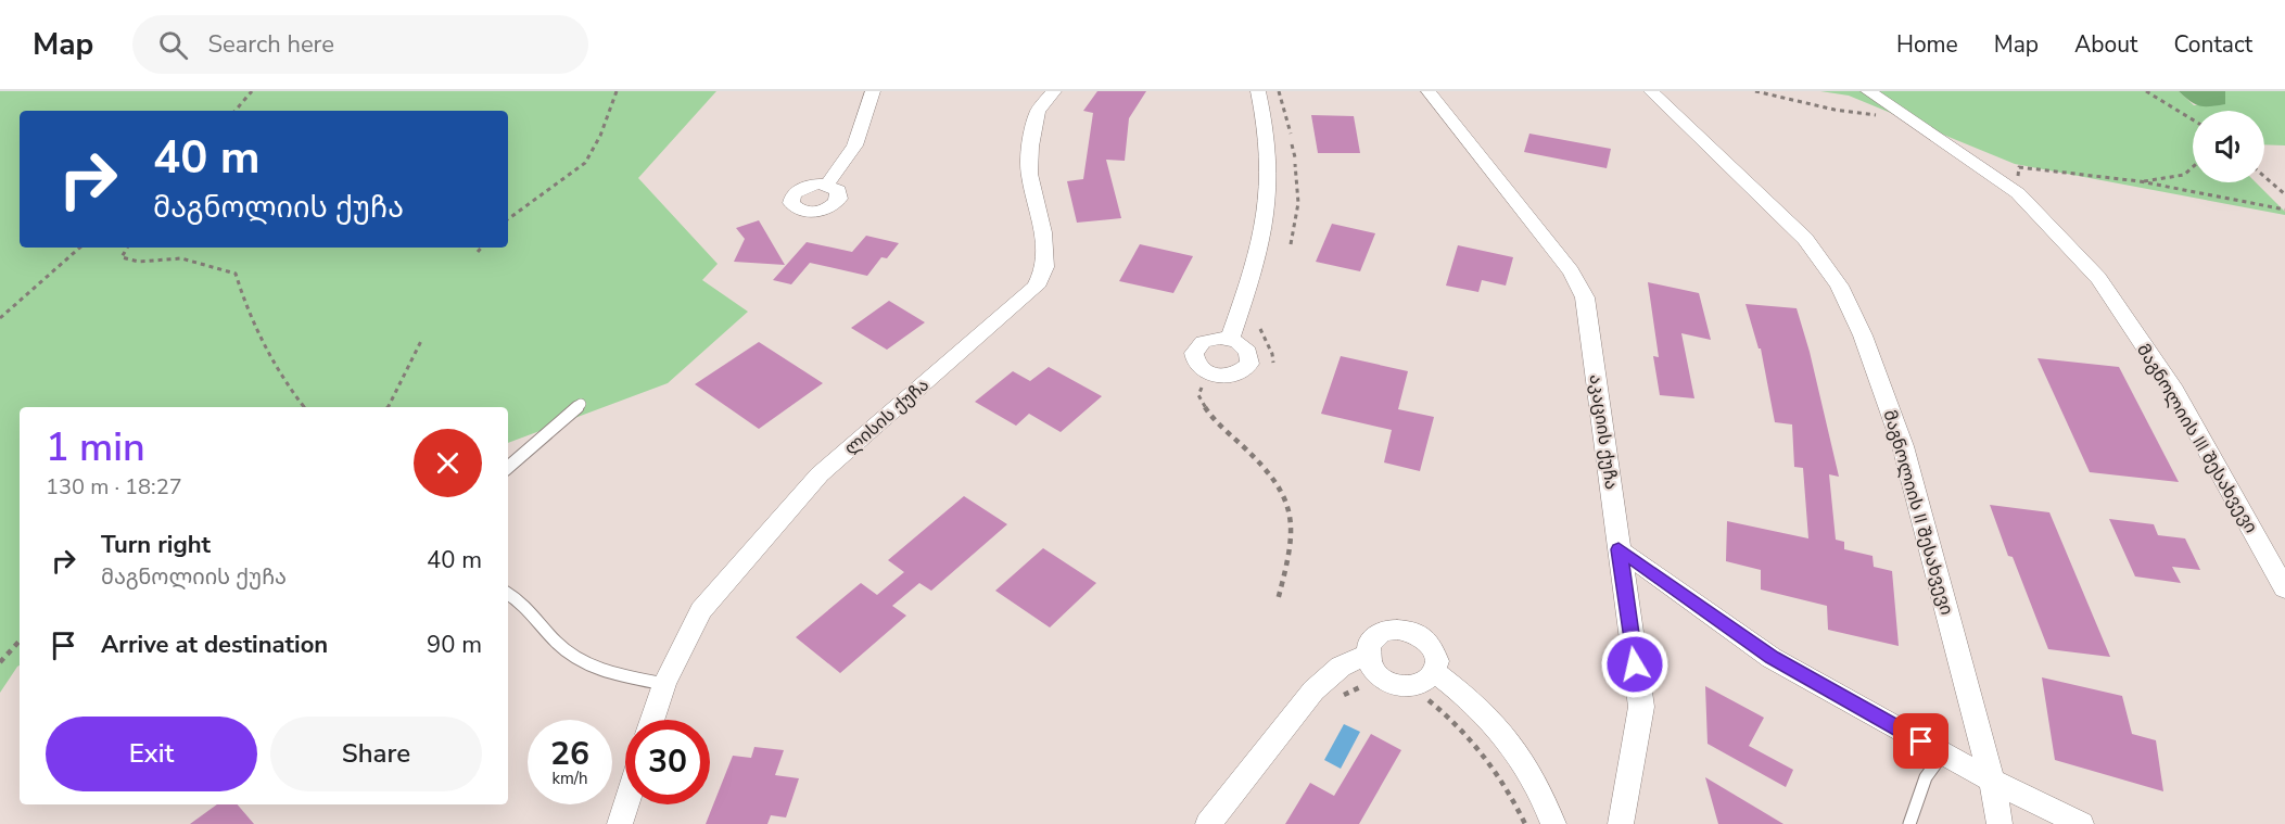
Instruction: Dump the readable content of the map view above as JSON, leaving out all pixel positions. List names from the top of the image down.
{
  "streets": {
    "street": [
      "ლისის ქუჩა",
      "აკაციის ქუჩა",
      "მაგნოლიის III შესახვევი",
      "მაგნოლიის II შესახვევი"
    ]
  },
  "page": {
    "header": "Map",
    "search": "Search here",
    "nav": [
      "Home",
      "Map",
      "About",
      "Contact"
    ],
    "turn": ["40 m", "მაგნოლიის ქუჩა"],
    "heading": ["1 min", "130 m · 18:27"],
    "list": [
      {
        "name": "Turn right",
        "note": "მაგნოლიის ქუჩა",
        "value": "40 m"
      },
      {
        "name": "Arrive at destination",
        "value": "90 m"
      }
    ],
    "buttons": ["Exit", "Share"],
    "speed": "26 km/h",
    "limit": "30"
  }
}
